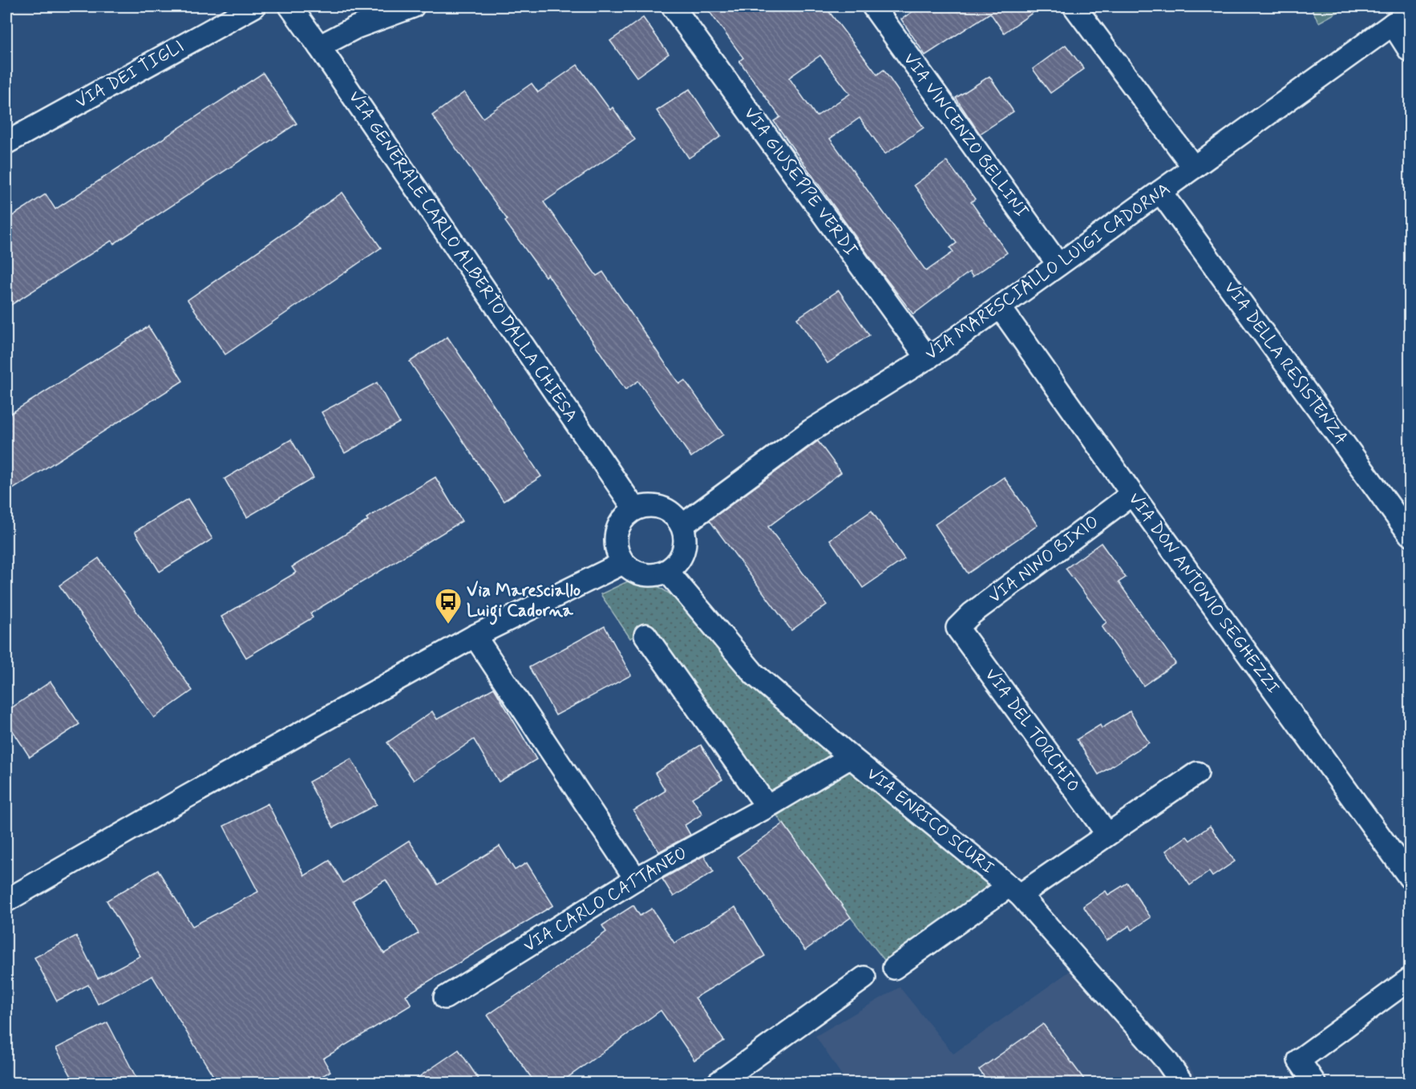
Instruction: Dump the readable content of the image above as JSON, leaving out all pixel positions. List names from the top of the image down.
{
  "streets": {
    "street": [
      "VIA DEI TIGLI",
      "VIA VINCENZO BELLINI",
      "VIA GIUSEPPE VERDI",
      "VIA GENERALE CARLO ALBERTO DALLA CHIESA",
      "VIA MARESCIALLO LUIGI CADORNA",
      "VIA DELLA RESISTENZA",
      "VIA NINO BIXIO",
      "VIA DON ANTONIO SEGHEZZI",
      "VIA DEL TORCHIO",
      "VIA ENRICO SCURI",
      "VIA CARLO CATTANEO"
    ]
  },
  "crossings": [
    ["VIA VINCENZO BELLINI", "VIA MARESCIALLO LUIGI CADORNA"],
    ["VIA GIUSEPPE VERDI", "VIA MARESCIALLO LUIGI CADORNA"],
    ["VIA GENERALE CARLO ALBERTO DALLA CHIESA", "VIA MARESCIALLO LUIGI CADORNA"],
    ["VIA GENERALE CARLO ALBERTO DALLA CHIESA", "VIA ENRICO SCURI"],
    ["VIA MARESCIALLO LUIGI CADORNA", "VIA DELLA RESISTENZA"],
    ["VIA MARESCIALLO LUIGI CADORNA", "VIA DON ANTONIO SEGHEZZI"],
    ["VIA MARESCIALLO LUIGI CADORNA", "VIA ENRICO SCURI"],
    ["VIA NINO BIXIO", "VIA DON ANTONIO SEGHEZZI"],
    ["VIA NINO BIXIO", "VIA DEL TORCHIO"],
    ["VIA ENRICO SCURI", "VIA CARLO CATTANEO"]
  ],
  "places": {
    "bus stop": ["Via Maresciallo Luigi Cadorna"]
  }
}
